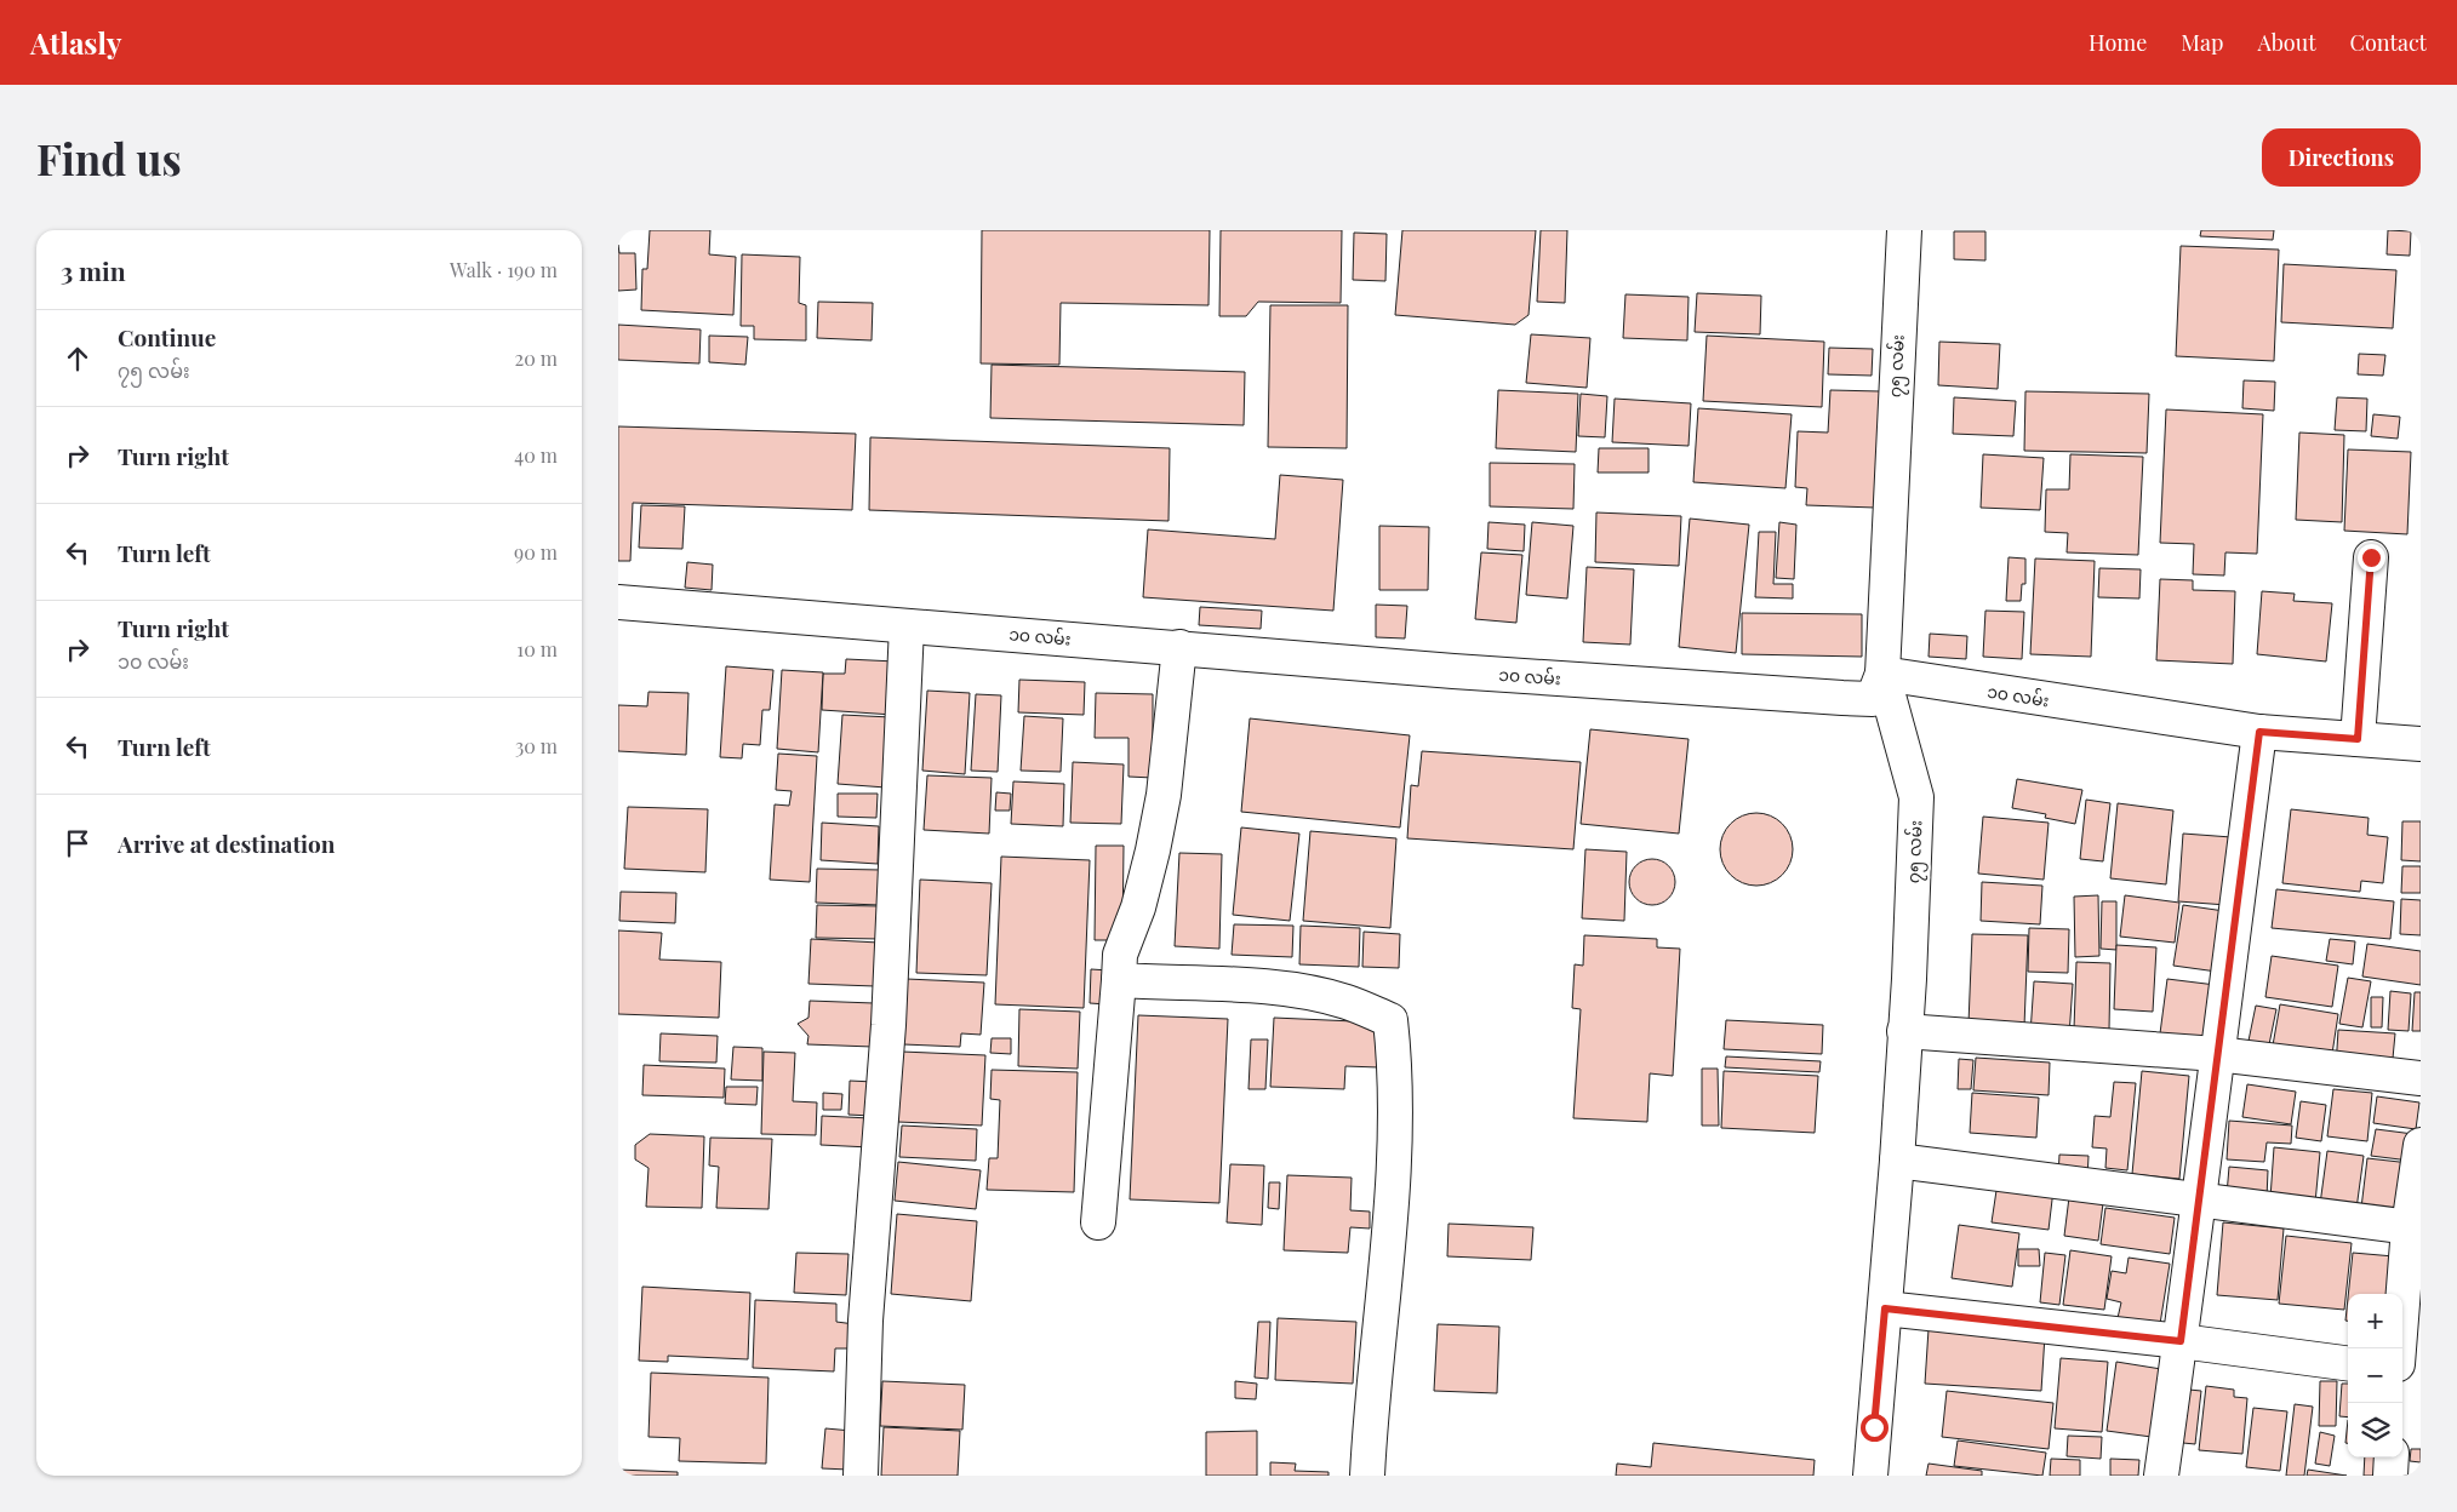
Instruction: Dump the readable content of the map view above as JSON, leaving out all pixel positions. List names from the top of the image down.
{
  "streets": {
    "street": ["၇၅ လမ်း", "၁၀ လမ်း"]
  },
  "crossings": [
    ["၇၅ လမ်း", "၁၀ လမ်း"]
  ],
  "page": {
    "header": "Atlasly",
    "nav": [
      "Home",
      "Map",
      "About",
      "Contact"
    ],
    "buttons": "Directions",
    "title": "Find us",
    "heading": ["3 min", "Walk · 190 m"],
    "list": [
      ["Continue", "၇၅ လမ်း", "20 m"],
      ["Turn right", "40 m"],
      ["Turn left", "90 m"],
      ["Turn right", "၁၀ လမ်း", "10 m"],
      ["Turn left", "30 m"],
      "Arrive at destination"
    ],
    "map_buttons": ["+", "−"]
  }
}
